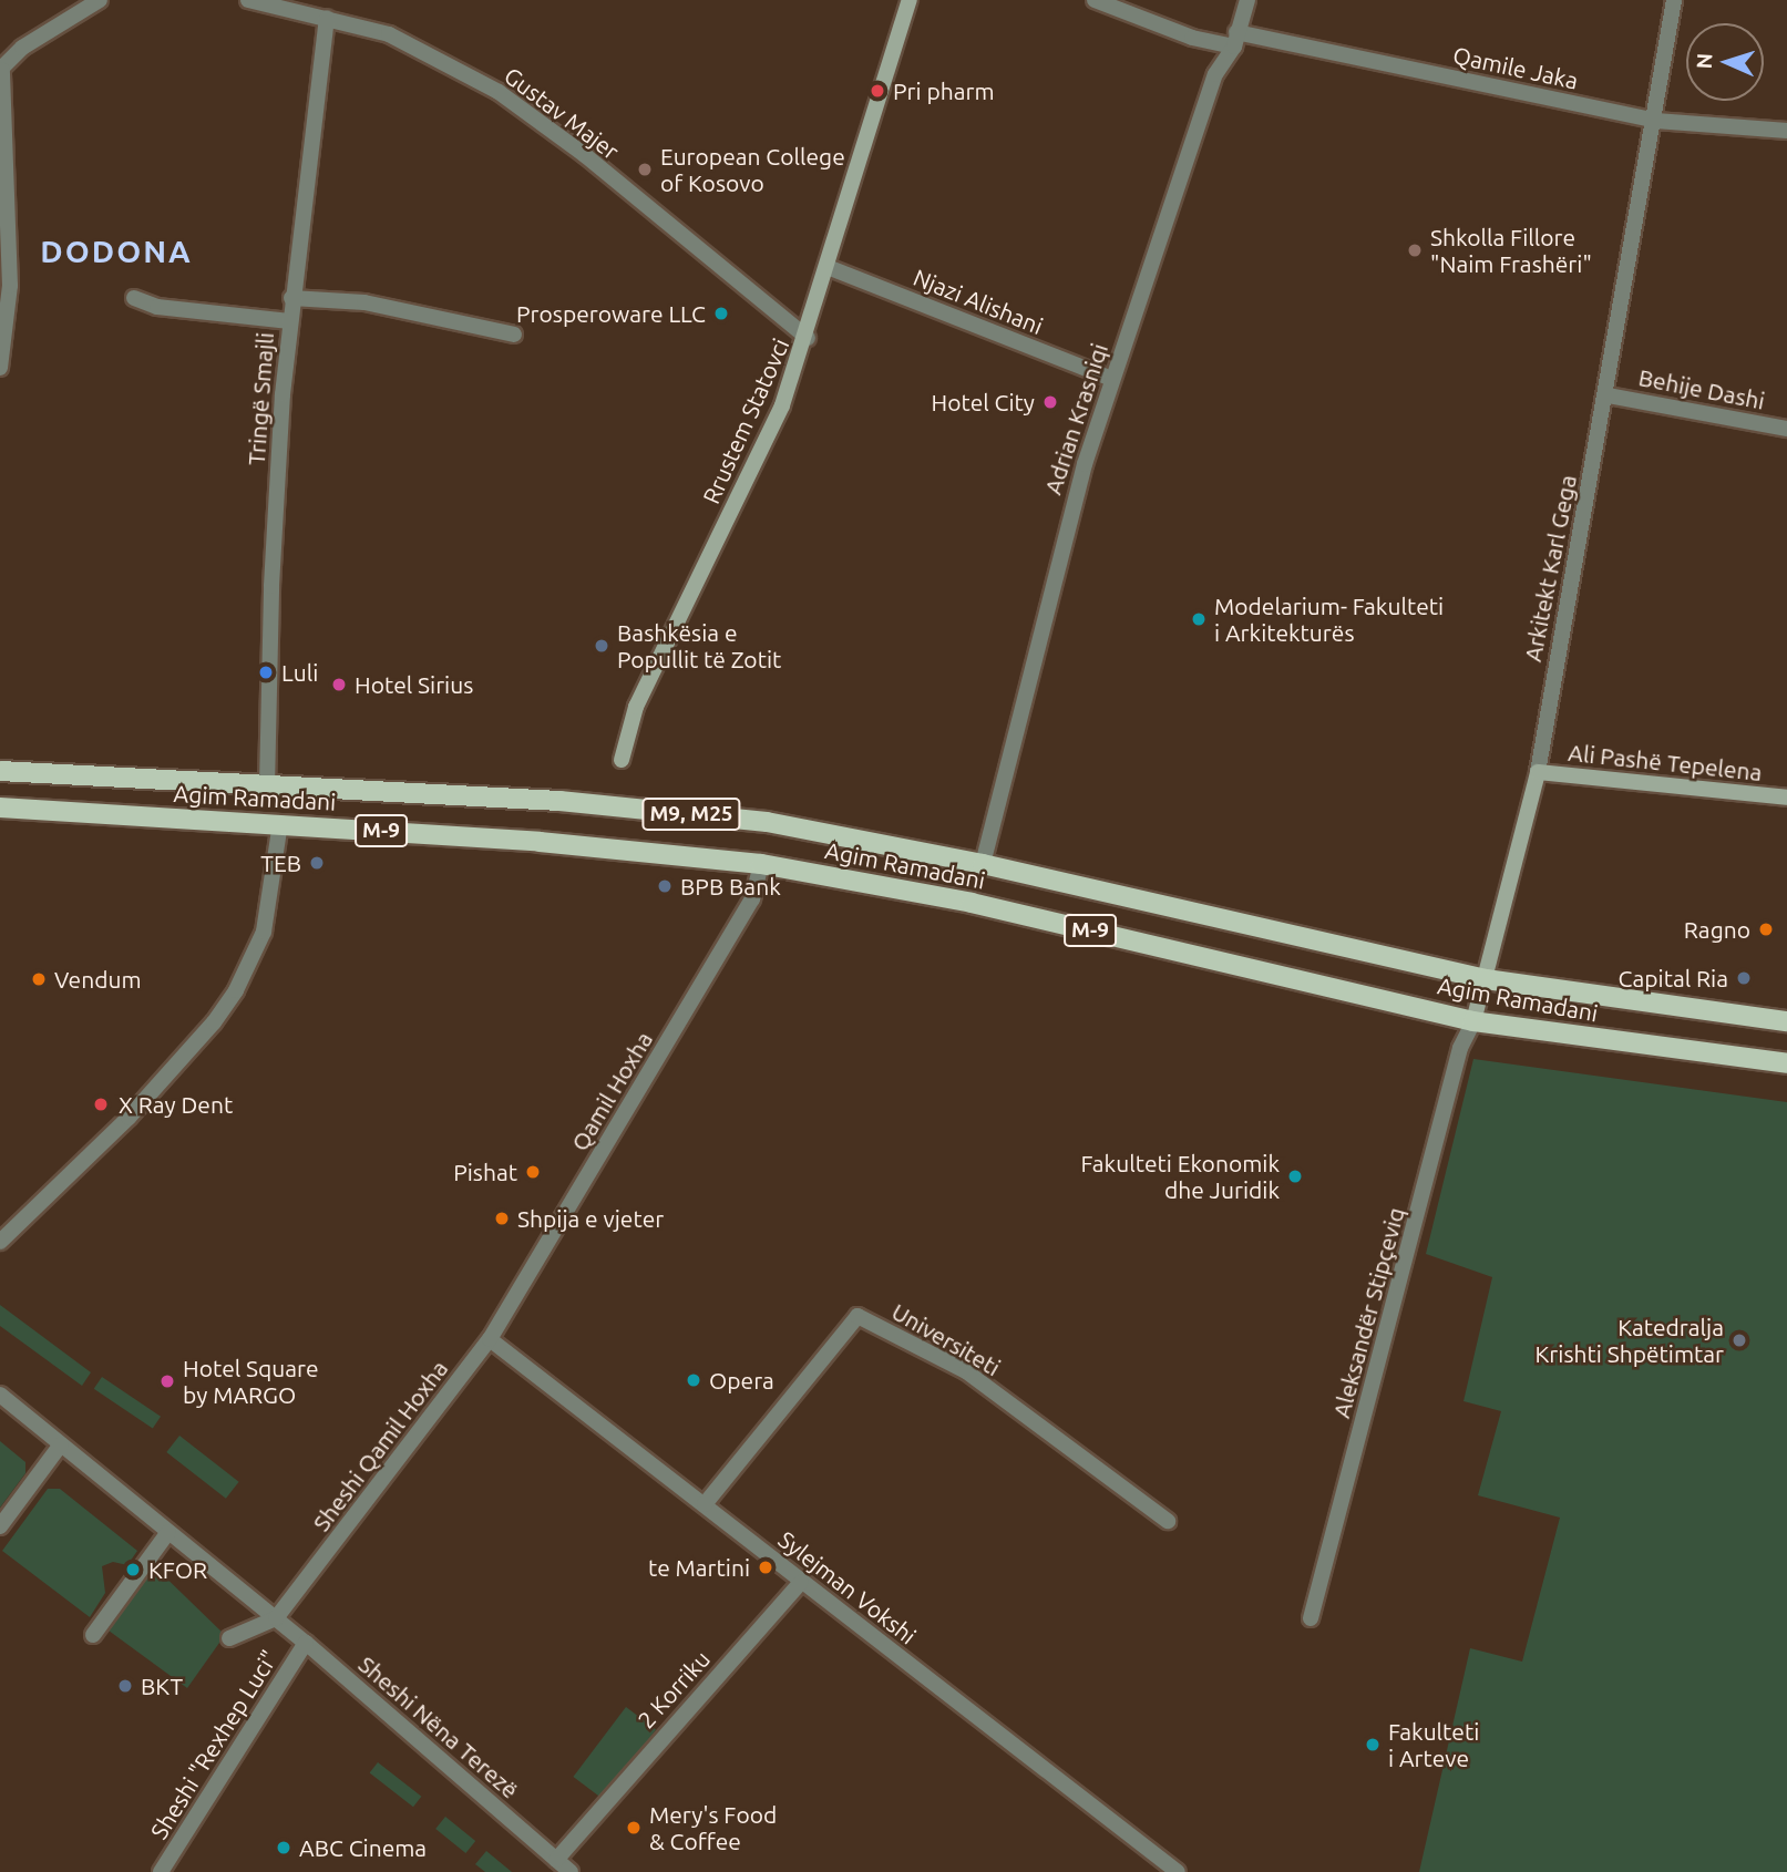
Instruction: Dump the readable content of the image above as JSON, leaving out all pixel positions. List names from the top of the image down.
{
  "streets": {
    "main road": ["Agim Ramadani", "M9, M25", "M-9"],
    "street": [
      "Qamile Jaka",
      "Gustav Majer",
      "Njazi Alishani",
      "Behije Dashi",
      "Tringë Smajli",
      "Adrian Krasniqi",
      "Rrustem Statovci",
      "Arkitekt Karl Gega",
      "Ali Pashë Tepelena",
      "Qamil Hoxha",
      "Aleksandër Stipçeviq",
      "Universiteti",
      "Sheshi Qamil Hoxha",
      "Sylejman Vokshi",
      "2 Korriku",
      "Sheshi Nëna Terezë",
      "Sheshi \"Rexhep Luci\""
    ]
  },
  "crossings": [
    ["Qamile Jaka", "Adrian Krasniqi"],
    ["Qamile Jaka", "Arkitekt Karl Gega"],
    ["Gustav Majer", "Tringë Smajli"],
    ["Gustav Majer", "Rrustem Statovci"],
    ["Njazi Alishani", "Adrian Krasniqi"],
    ["Njazi Alishani", "Rrustem Statovci"],
    ["Behije Dashi", "Arkitekt Karl Gega"],
    ["Tringë Smajli", "Agim Ramadani"],
    ["Adrian Krasniqi", "Agim Ramadani"],
    ["Arkitekt Karl Gega", "Ali Pashë Tepelena"],
    ["Arkitekt Karl Gega", "Agim Ramadani"],
    ["Arkitekt Karl Gega", "Aleksandër Stipçeviq"],
    ["Agim Ramadani", "Qamil Hoxha"],
    ["Agim Ramadani", "Aleksandër Stipçeviq"],
    ["Qamil Hoxha", "Sheshi Qamil Hoxha"],
    ["Qamil Hoxha", "Sylejman Vokshi"],
    ["Universiteti", "Sylejman Vokshi"],
    ["Sheshi Qamil Hoxha", "Sylejman Vokshi"],
    ["Sheshi Qamil Hoxha", "Sheshi Nëna Terezë"],
    ["Sylejman Vokshi", "2 Korriku"],
    ["2 Korriku", "Sheshi Nëna Terezë"],
    ["Sheshi Nëna Terezë", "Sheshi \"Rexhep Luci\""]
  ],
  "districts": ["DODONA"],
  "places": [
    "Pri pharm",
    "European College of Kosovo",
    "Shkolla Fillore \"Naim Frashëri\"",
    "Prosperoware LLC",
    "Hotel City",
    "Modelarium- Fakulteti i Arkitekturës",
    "Bashkësia e Popullit të Zotit",
    "Luli",
    "Hotel Sirius",
    "TEB",
    "BPB Bank",
    "Ragno",
    "Capital Ria",
    "Vendum",
    "X Ray Dent",
    "Pishat",
    "Fakulteti Ekonomik dhe Juridik",
    "Shpija e vjeter",
    "Katedralja Krishti Shpëtimtar",
    "Opera",
    "Hotel Square by MARGO",
    "te Martini",
    "KFOR",
    "BKT",
    "Fakulteti i Arteve",
    "Mery's Food & Coffee",
    "ABC Cinema"
  ],
  "north": "left"
}
